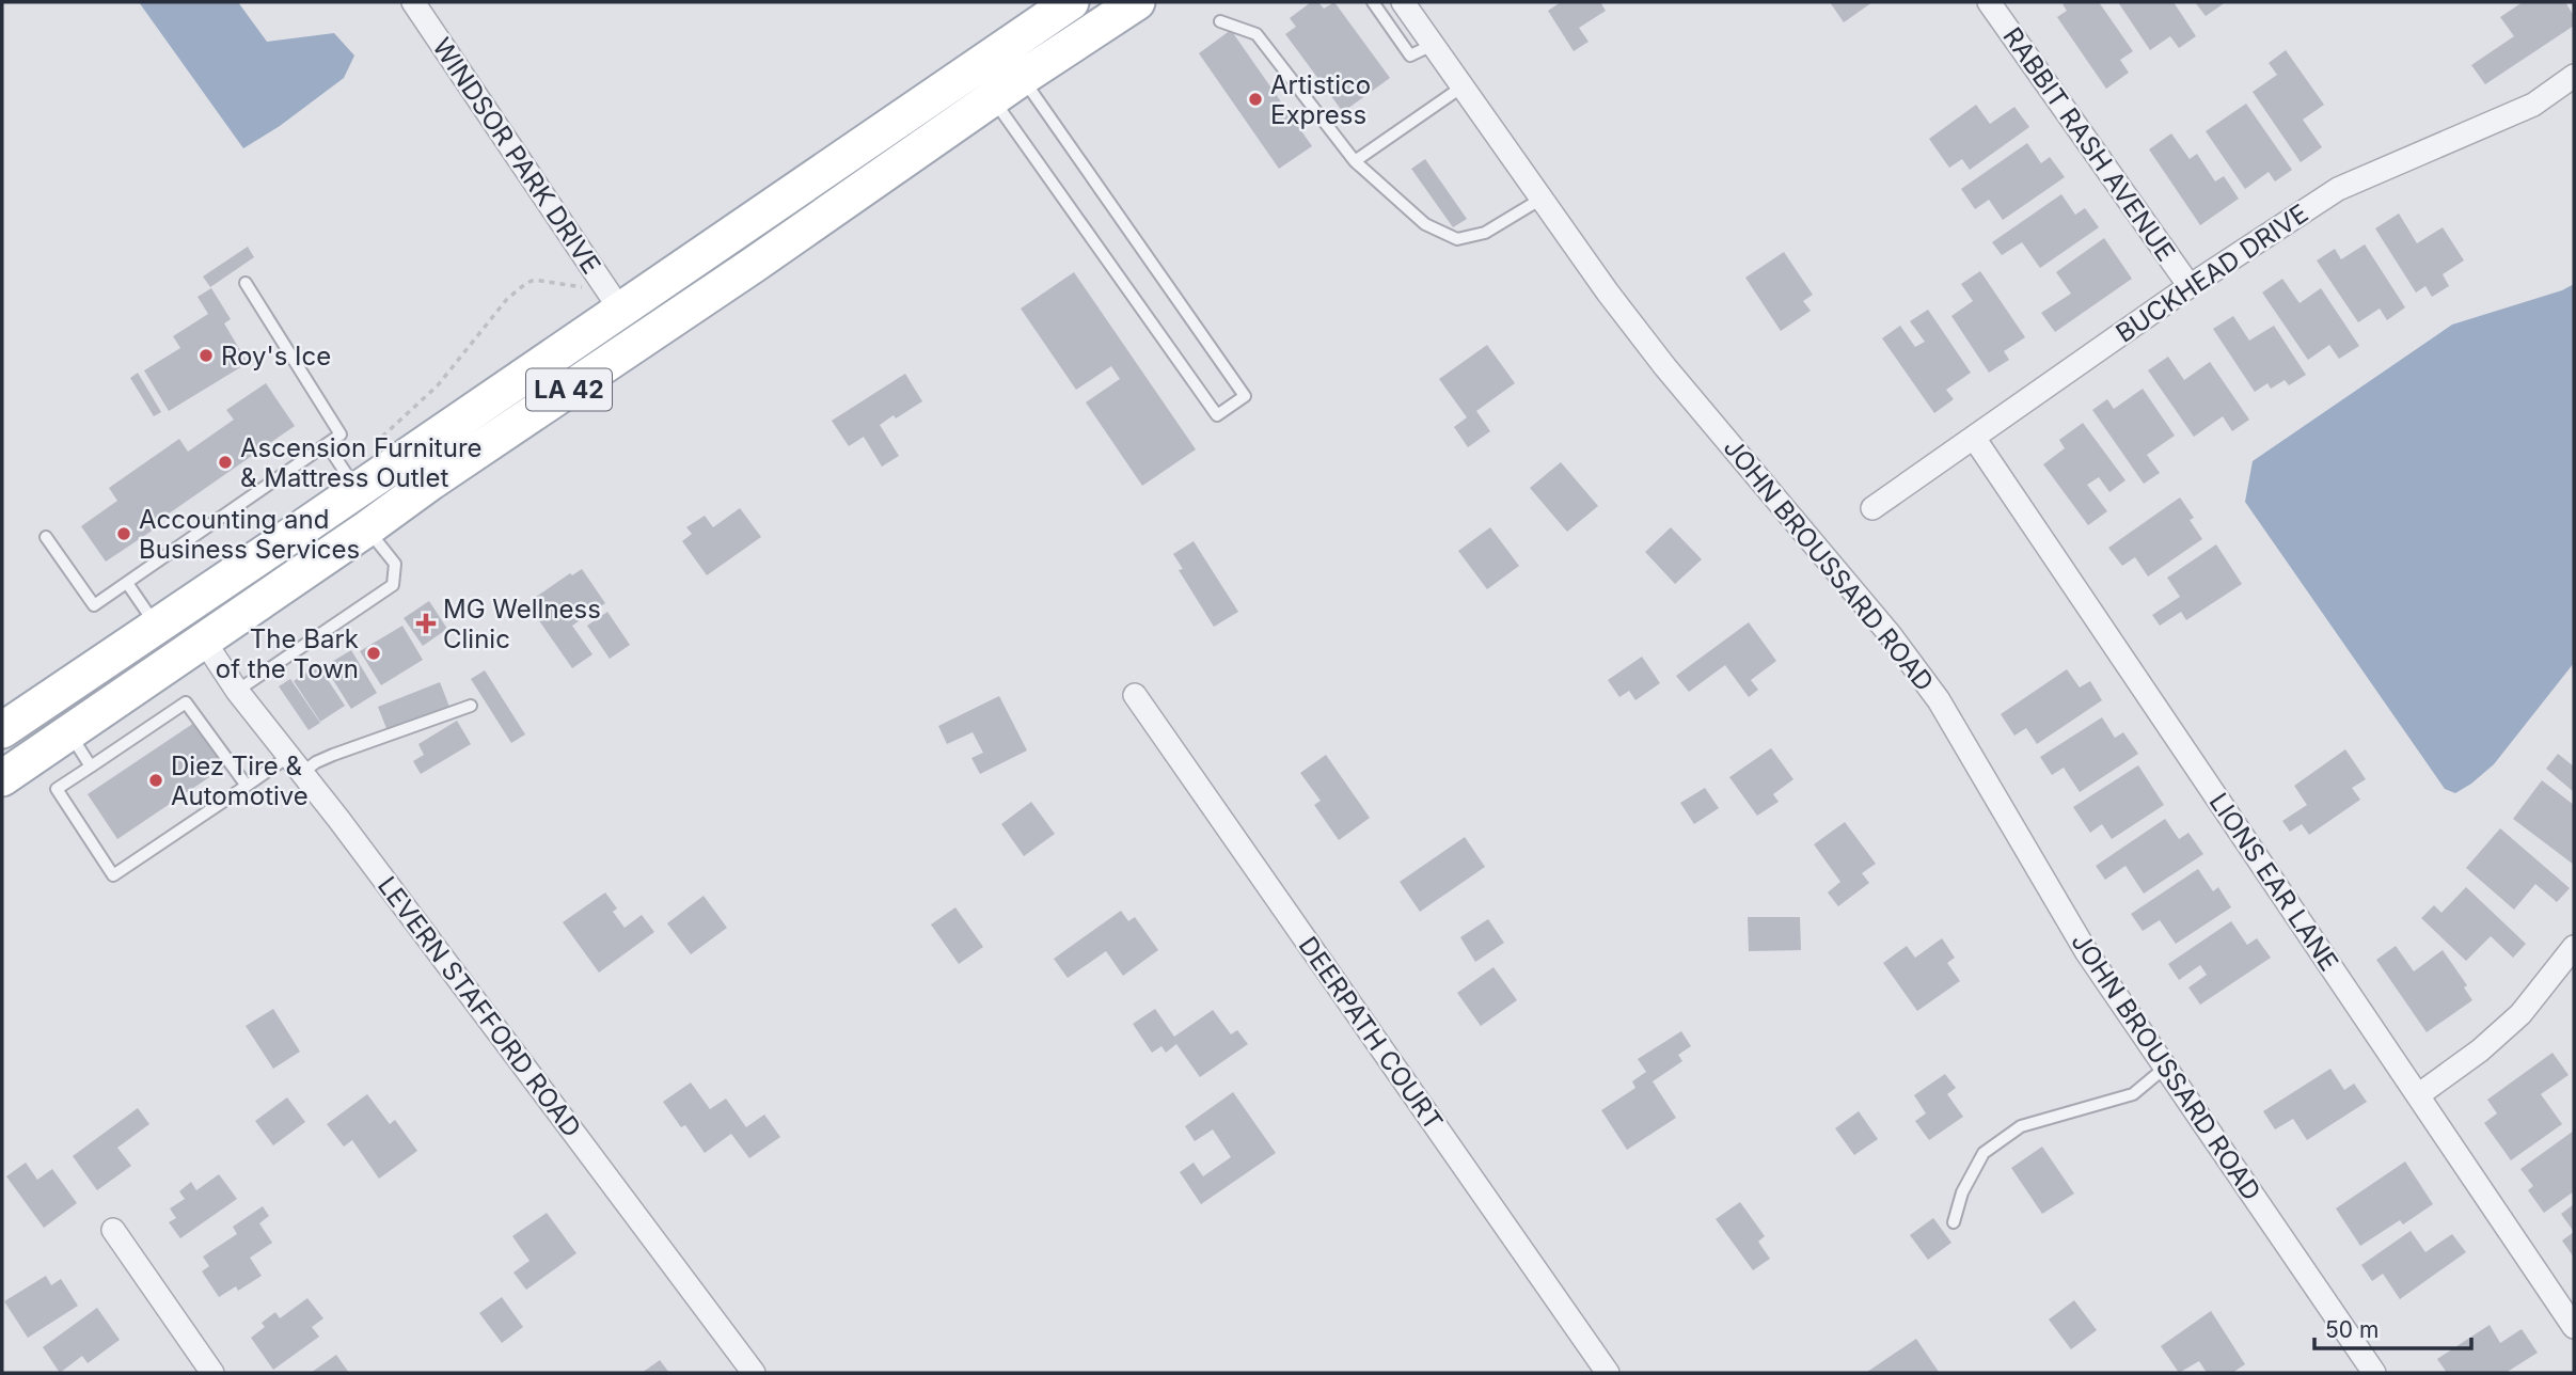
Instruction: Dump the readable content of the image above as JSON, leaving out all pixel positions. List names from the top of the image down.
{
  "streets": {
    "main road": ["LA 42"],
    "street": [
      "RABBIT RASH AVENUE",
      "WINDSOR PARK DRIVE",
      "BUCKHEAD DRIVE",
      "JOHN BROUSSARD ROAD",
      "LIONS EAR LANE",
      "LEVERN STAFFORD ROAD",
      "DEERPATH COURT"
    ]
  },
  "crossings": [
    ["RABBIT RASH AVENUE", "BUCKHEAD DRIVE"],
    ["WINDSOR PARK DRIVE", "LA 42"],
    ["BUCKHEAD DRIVE", "LIONS EAR LANE"],
    ["LA 42", "LEVERN STAFFORD ROAD"]
  ],
  "places": {
    "other": [
      "Artistico Express",
      "Roy's Ice",
      "Ascension Furniture & Mattress Outlet",
      "Accounting and Business Services",
      "The Bark of the Town",
      "Diez Tire & Automotive"
    ],
    "health": ["MG Wellness Clinic"]
  },
  "scale_bar": "50 m"
}
